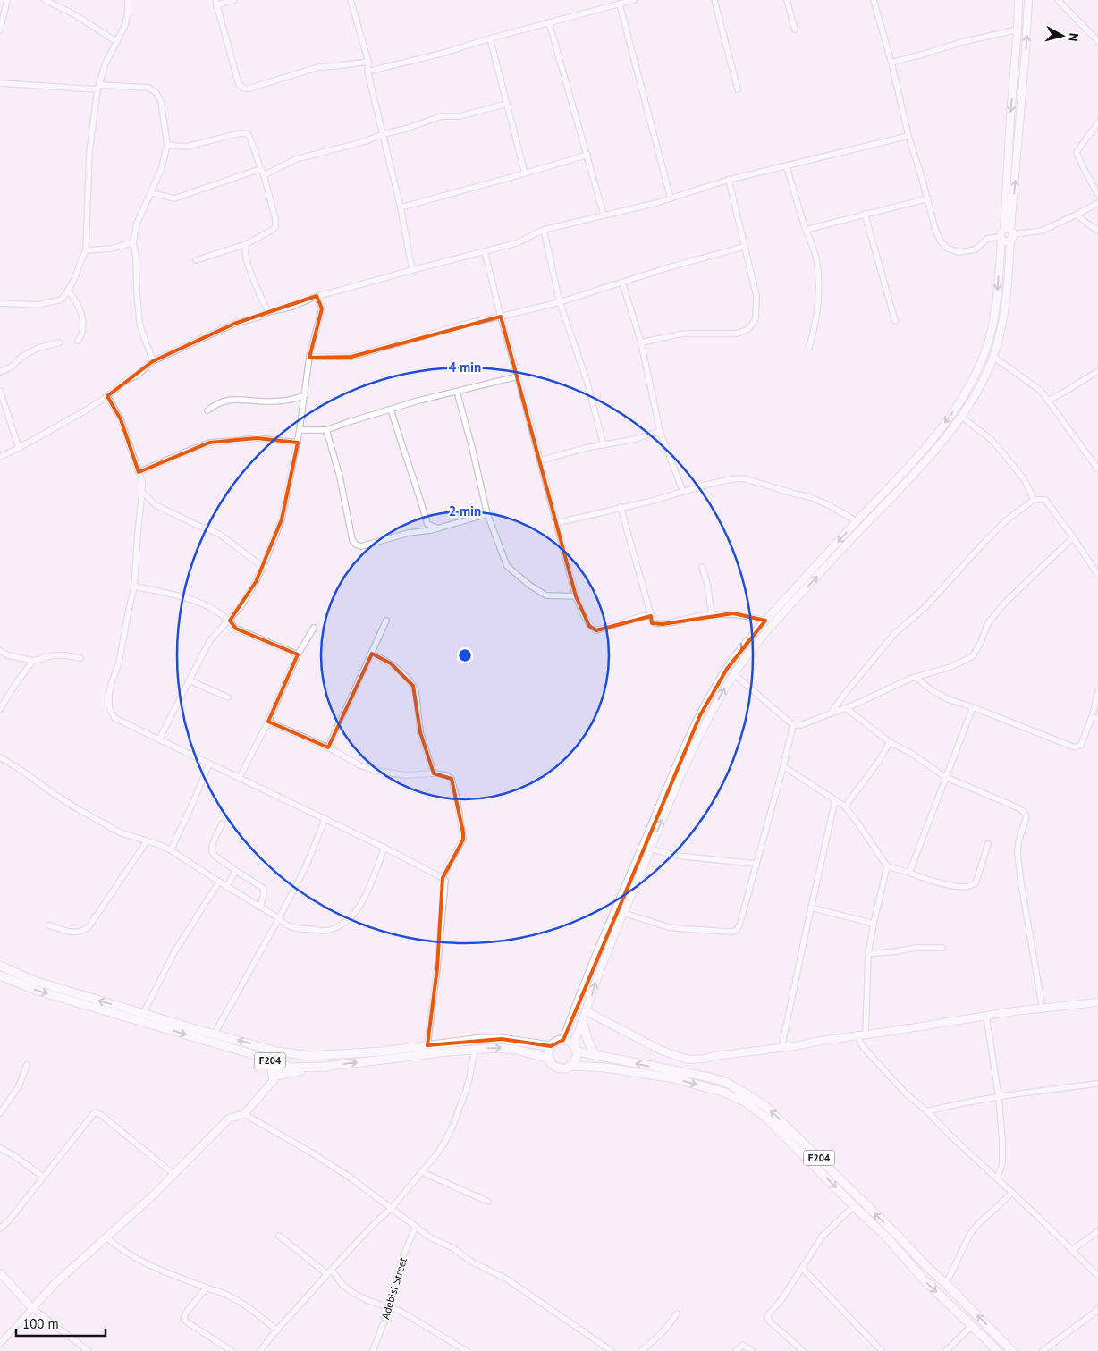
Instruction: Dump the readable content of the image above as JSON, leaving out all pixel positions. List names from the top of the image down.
{
  "streets": {
    "main road": ["F204"],
    "street": ["Adebisi Street"]
  },
  "scale_bar": "100 m",
  "north": "right",
  "rings": ["4 min", "2 min"]
}
